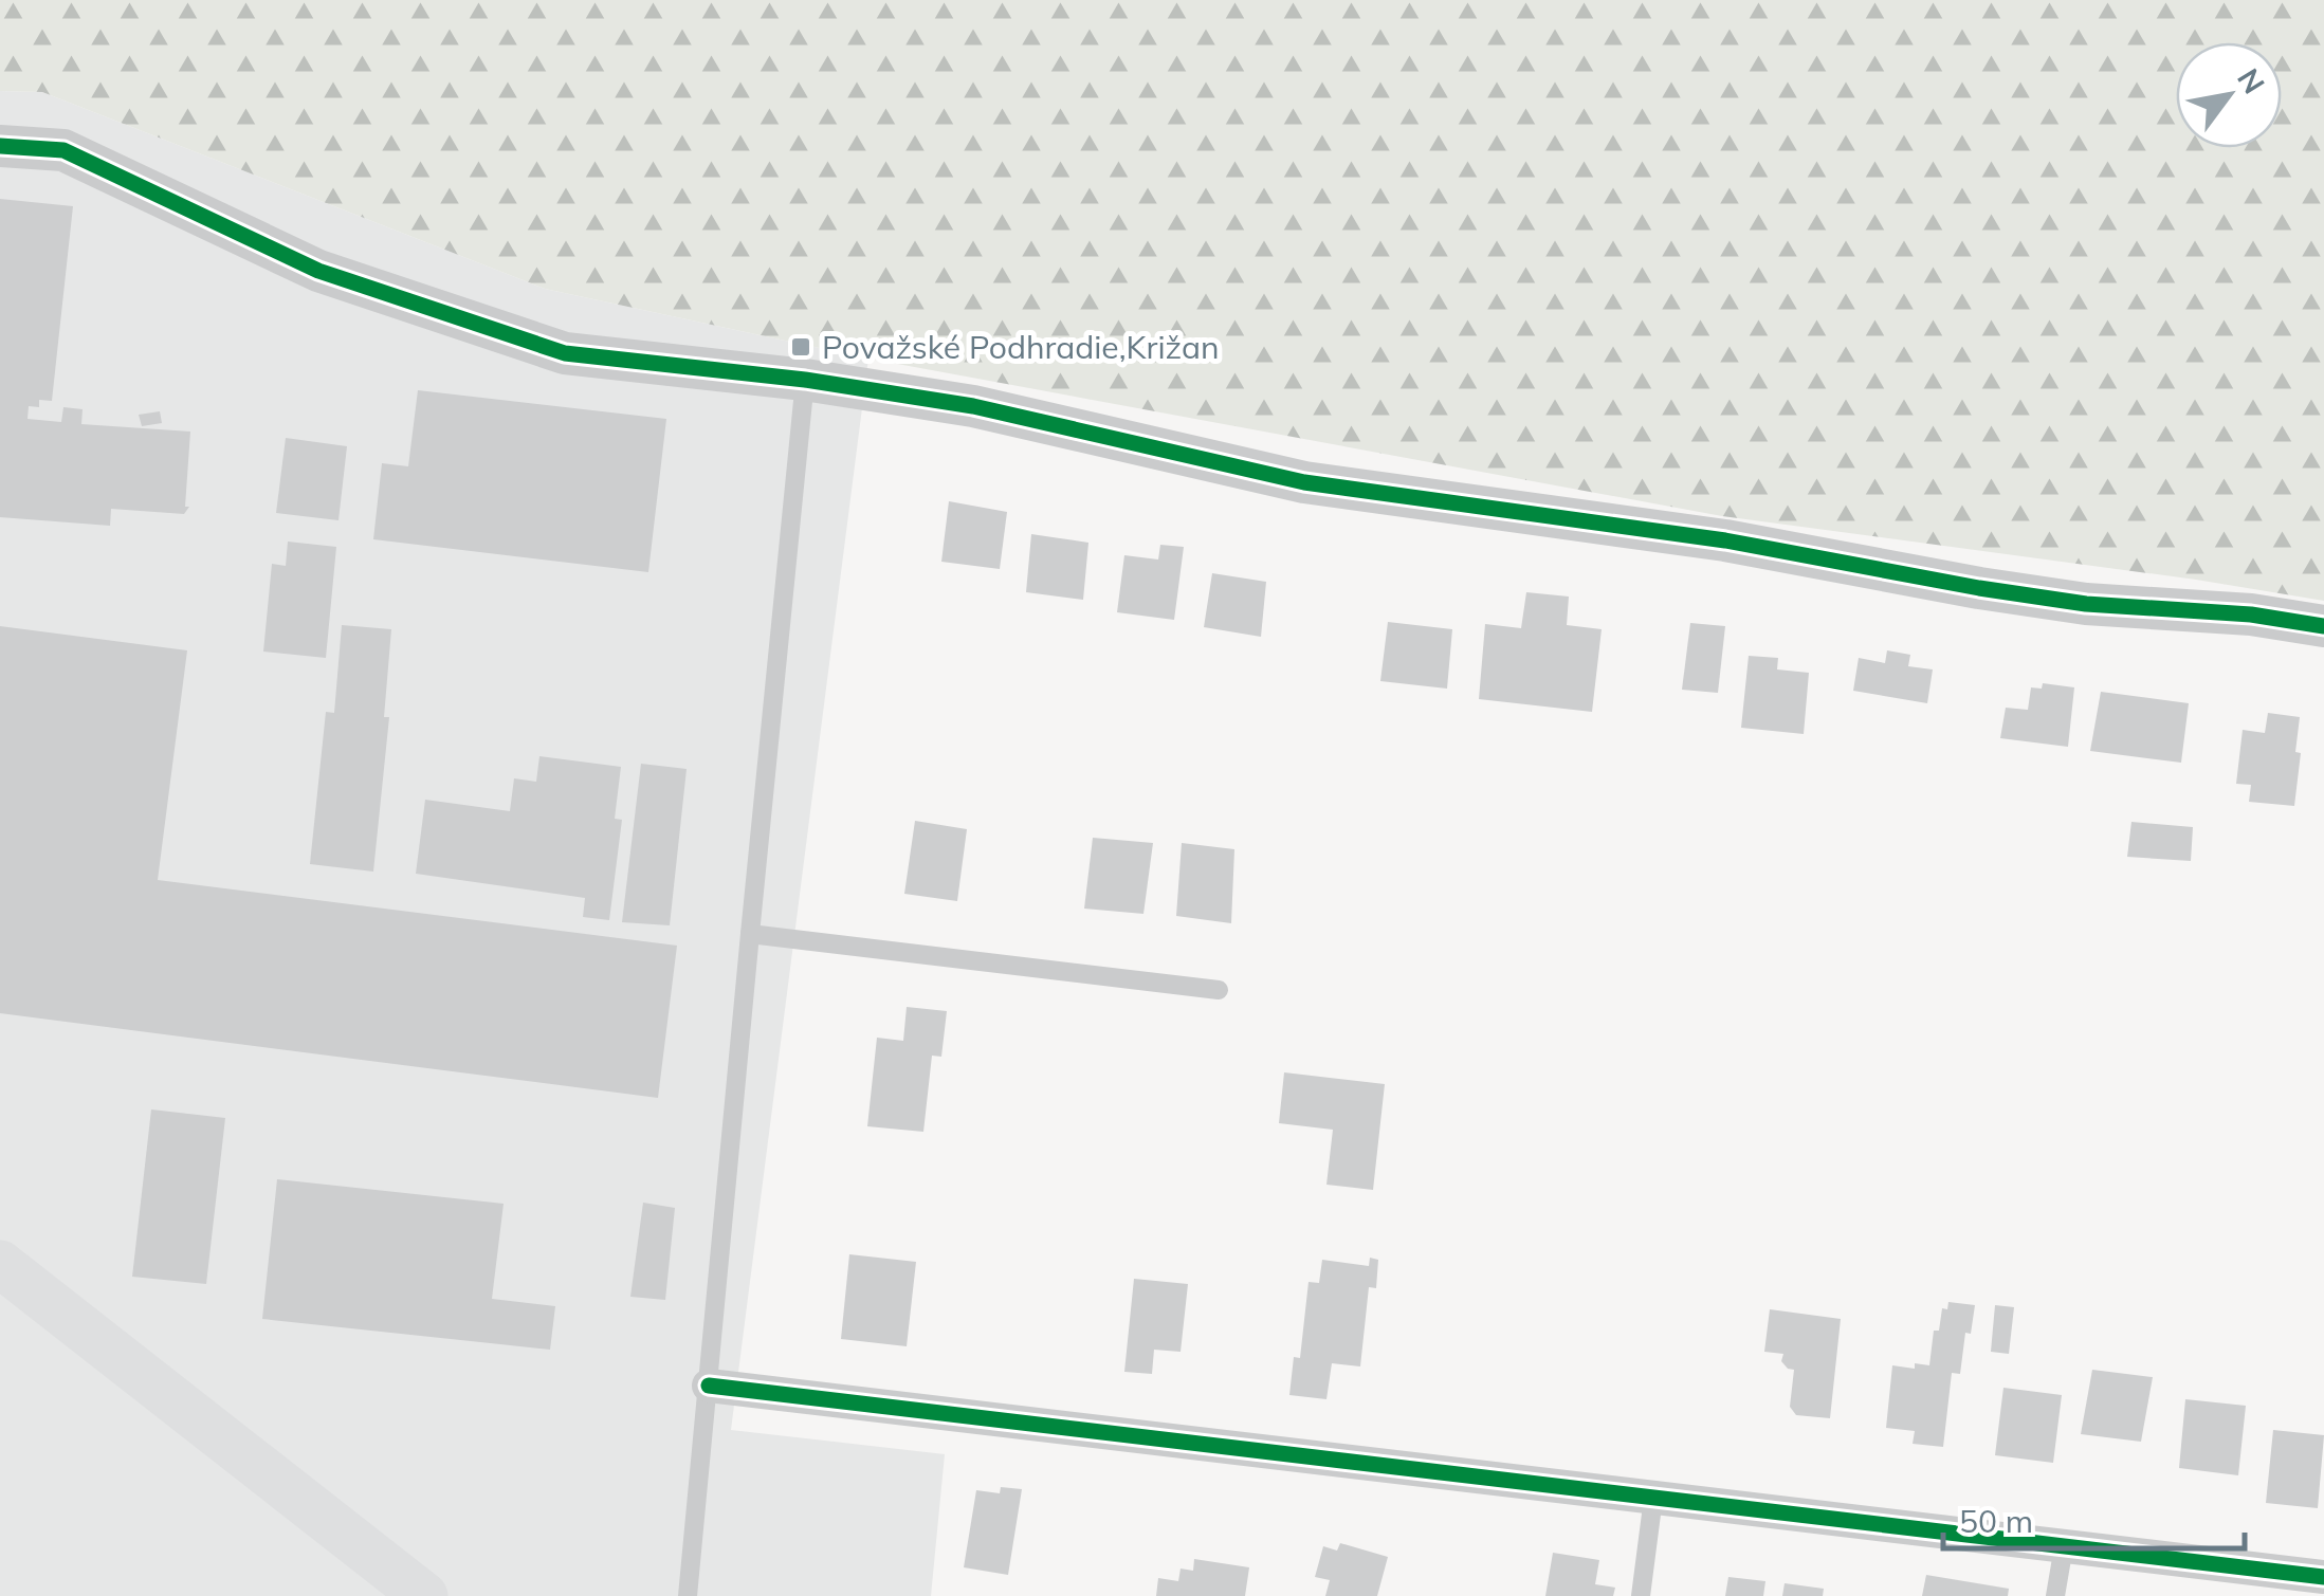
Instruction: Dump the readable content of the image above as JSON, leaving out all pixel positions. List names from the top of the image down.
{
  "places": {
    "transit": ["Považské Podhradie,Križan"]
  },
  "scale_bar": "50 m",
  "north": "top right"
}
